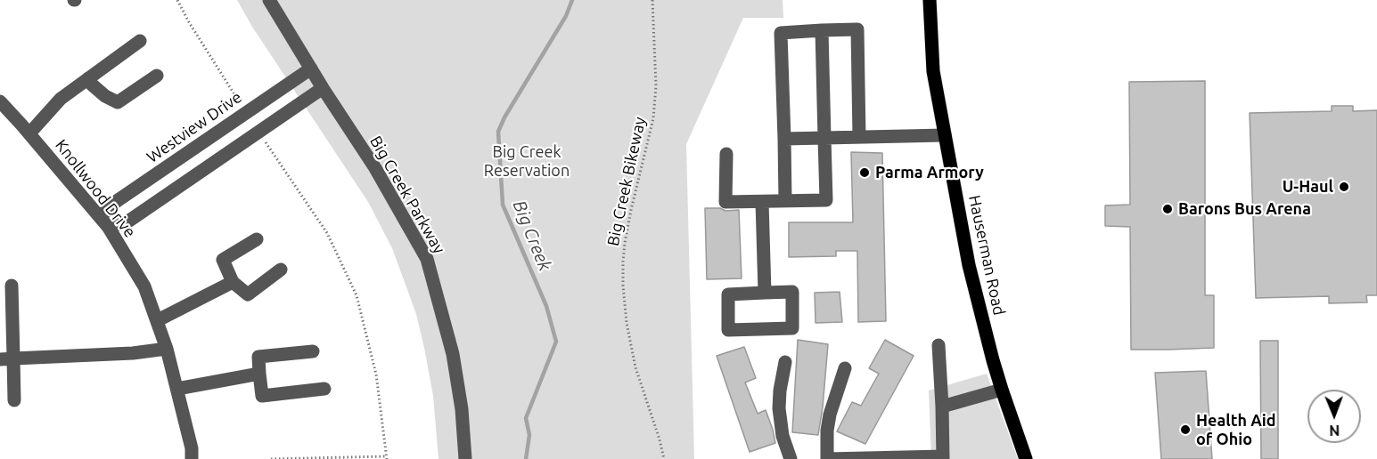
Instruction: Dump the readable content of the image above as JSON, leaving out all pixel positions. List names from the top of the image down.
{
  "streets": {
    "main road": ["Hauserman Road"],
    "street": ["Westview Drive", "Knollwood Drive", "Big Creek Parkway"],
    "path": ["Big Creek Bikeway"]
  },
  "crossings": [
    ["Westview Drive", "Knollwood Drive"],
    ["Westview Drive", "Big Creek Parkway"]
  ],
  "water": ["Big Creek"],
  "parks": ["Big Creek Reservation"],
  "places": [
    "Parma Armory",
    "U-Haul",
    "Barons Bus Arena",
    "Health Aid of Ohio"
  ],
  "north": "bottom"
}
